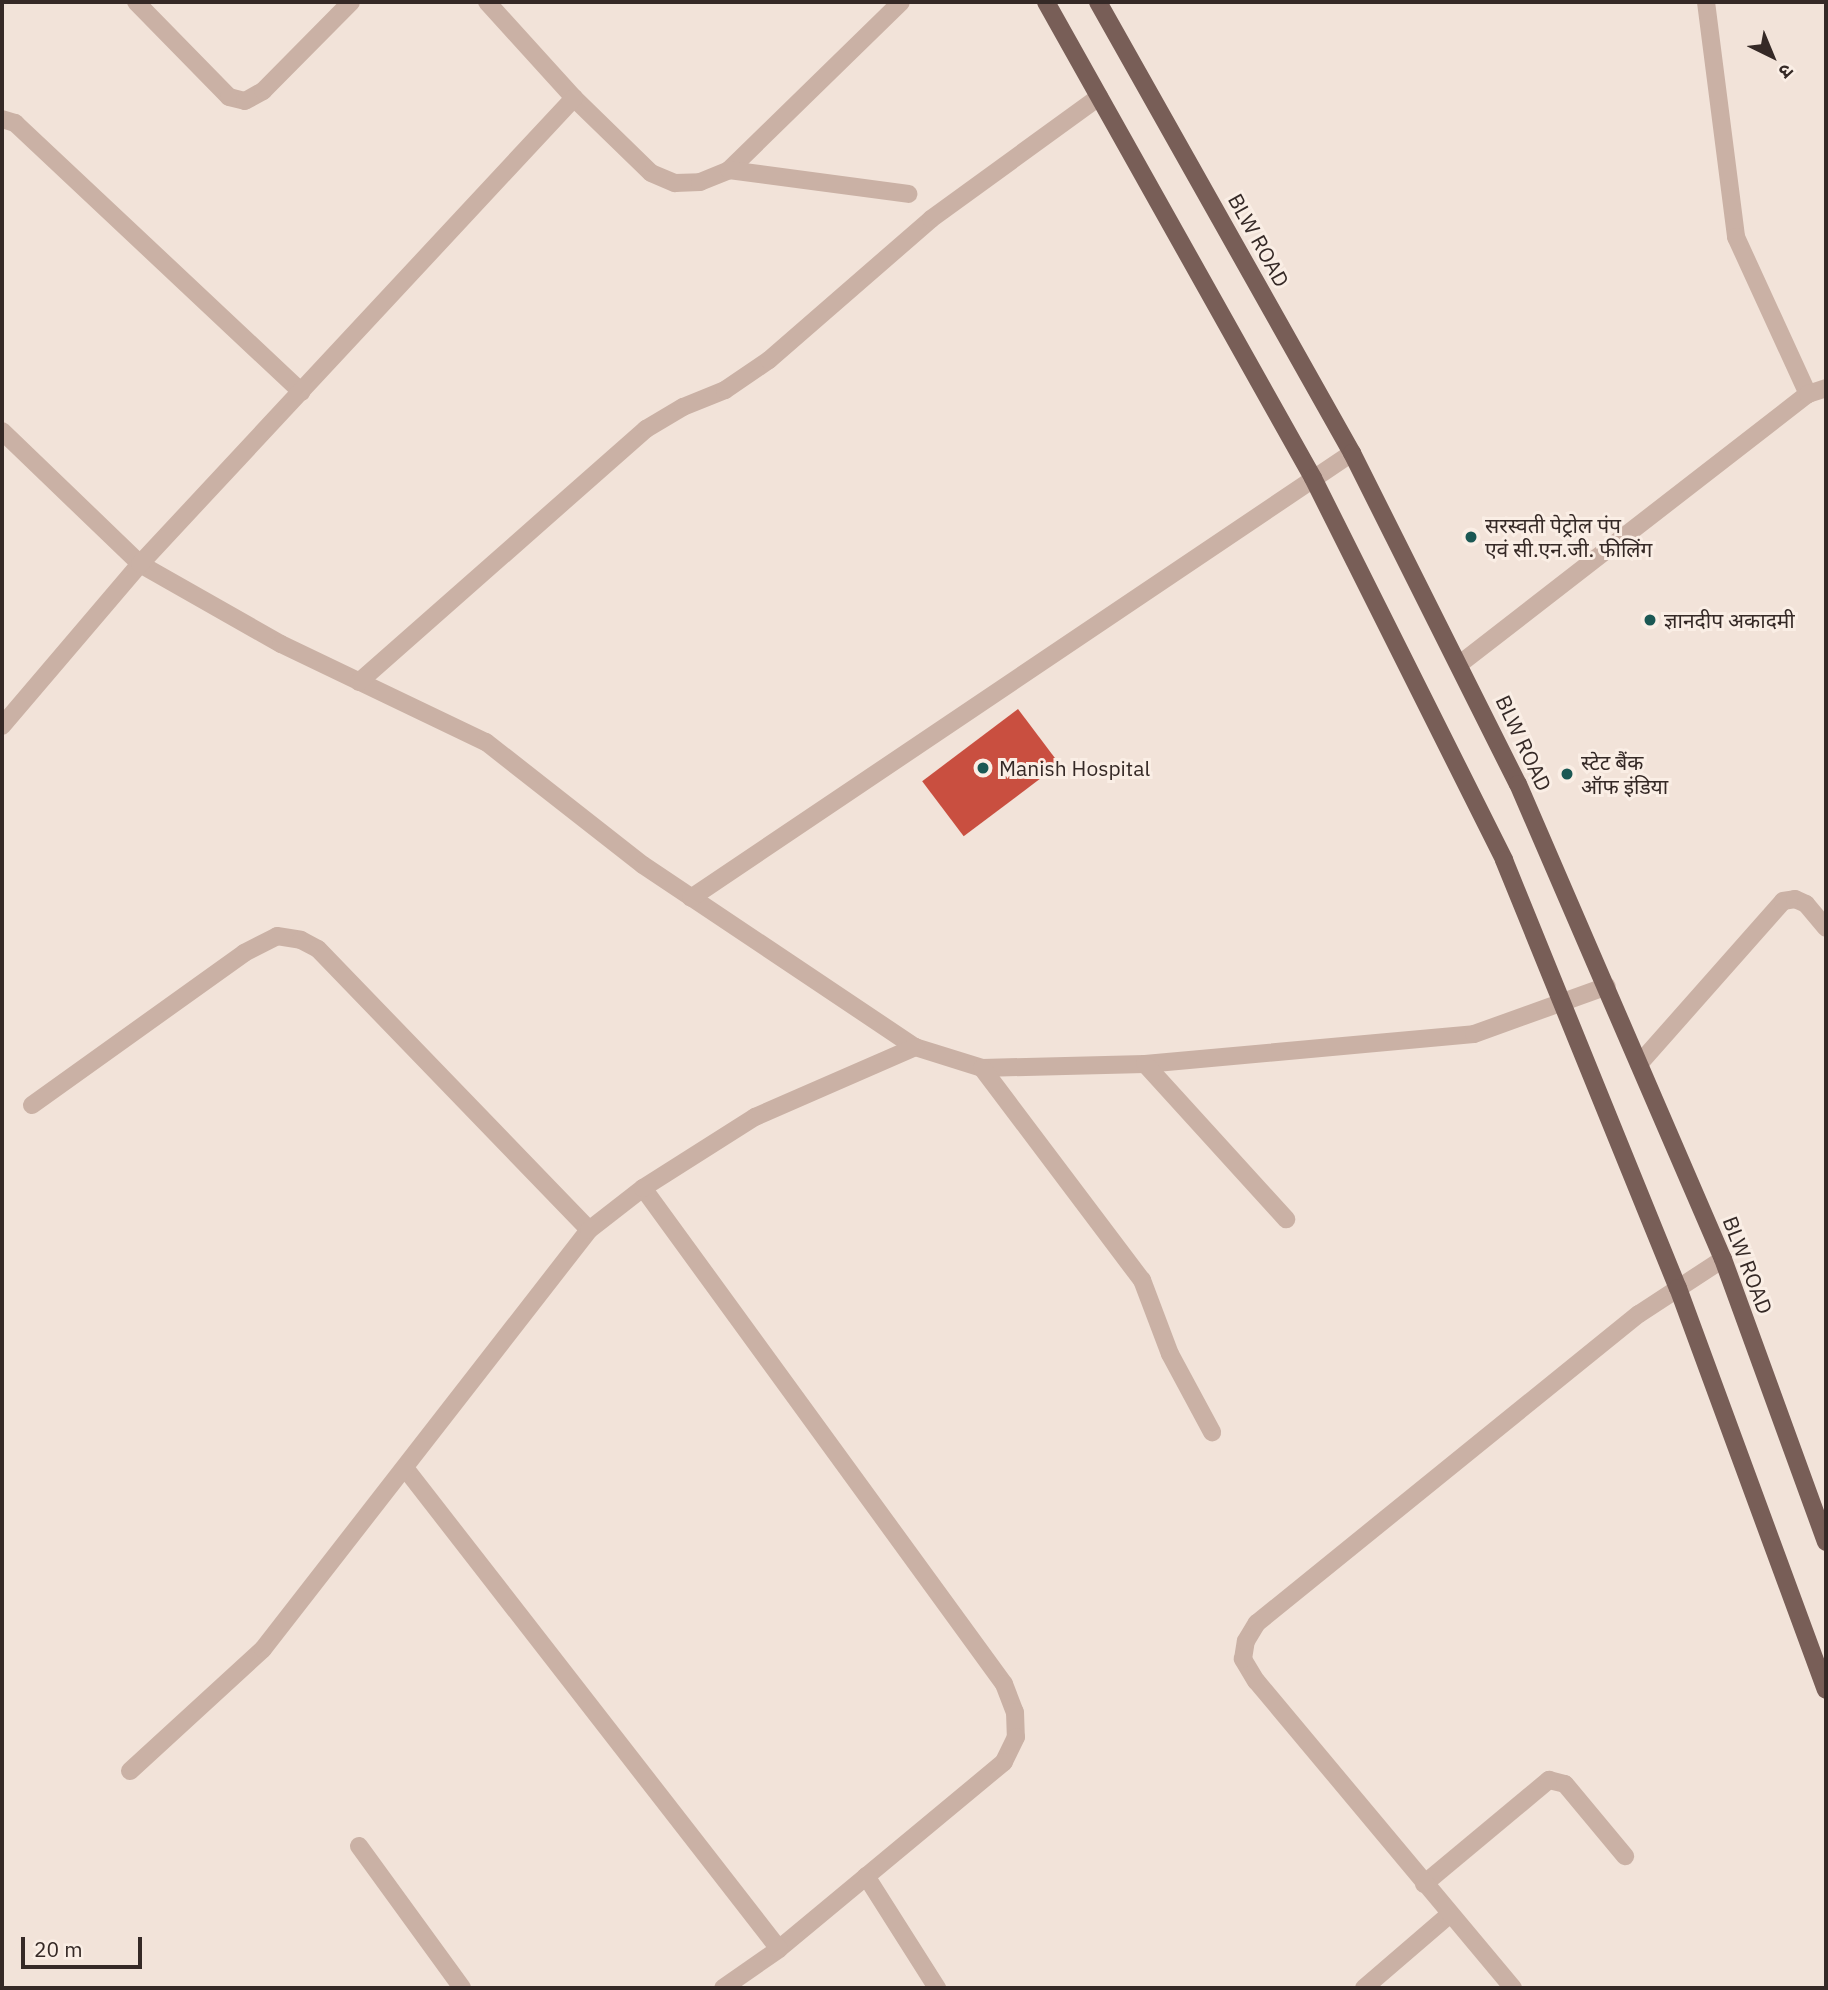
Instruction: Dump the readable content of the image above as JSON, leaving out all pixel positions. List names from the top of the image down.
{
  "streets": {
    "main road": ["BLW ROAD"]
  },
  "places": [
    "सरस्वती पेट्रोल पंप एवं सी.एन.जी. फीलिंग",
    "ज्ञानदीप अकादमी",
    "Manish Hospital",
    "स्टेट बैंक ऑफ इंडिया"
  ],
  "scale_bar": "20 m",
  "north": "bottom right"
}
